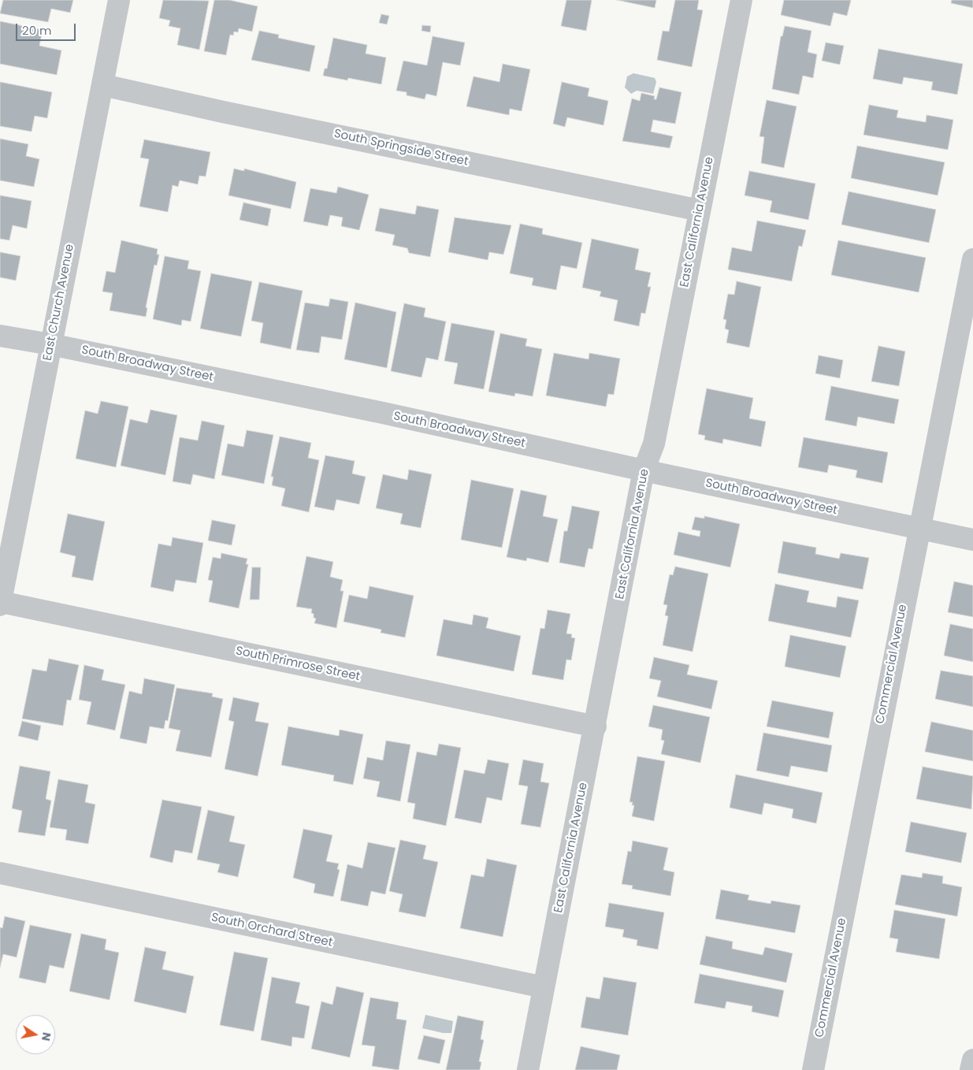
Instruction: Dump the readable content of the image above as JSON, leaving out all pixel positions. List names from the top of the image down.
{
  "streets": {
    "street": [
      "South Springside Street",
      "East California Avenue",
      "East Church Avenue",
      "South Broadway Street",
      "South Primrose Street",
      "Commercial Avenue",
      "South Orchard Street"
    ]
  },
  "crossings": [
    ["South Springside Street", "East California Avenue"],
    ["South Springside Street", "East Church Avenue"],
    ["East California Avenue", "South Broadway Street"],
    ["East California Avenue", "South Primrose Street"],
    ["East California Avenue", "South Orchard Street"],
    ["East Church Avenue", "South Broadway Street"],
    ["East Church Avenue", "South Primrose Street"],
    ["South Broadway Street", "Commercial Avenue"]
  ],
  "scale_bar": "20 m",
  "north": "right"
}
